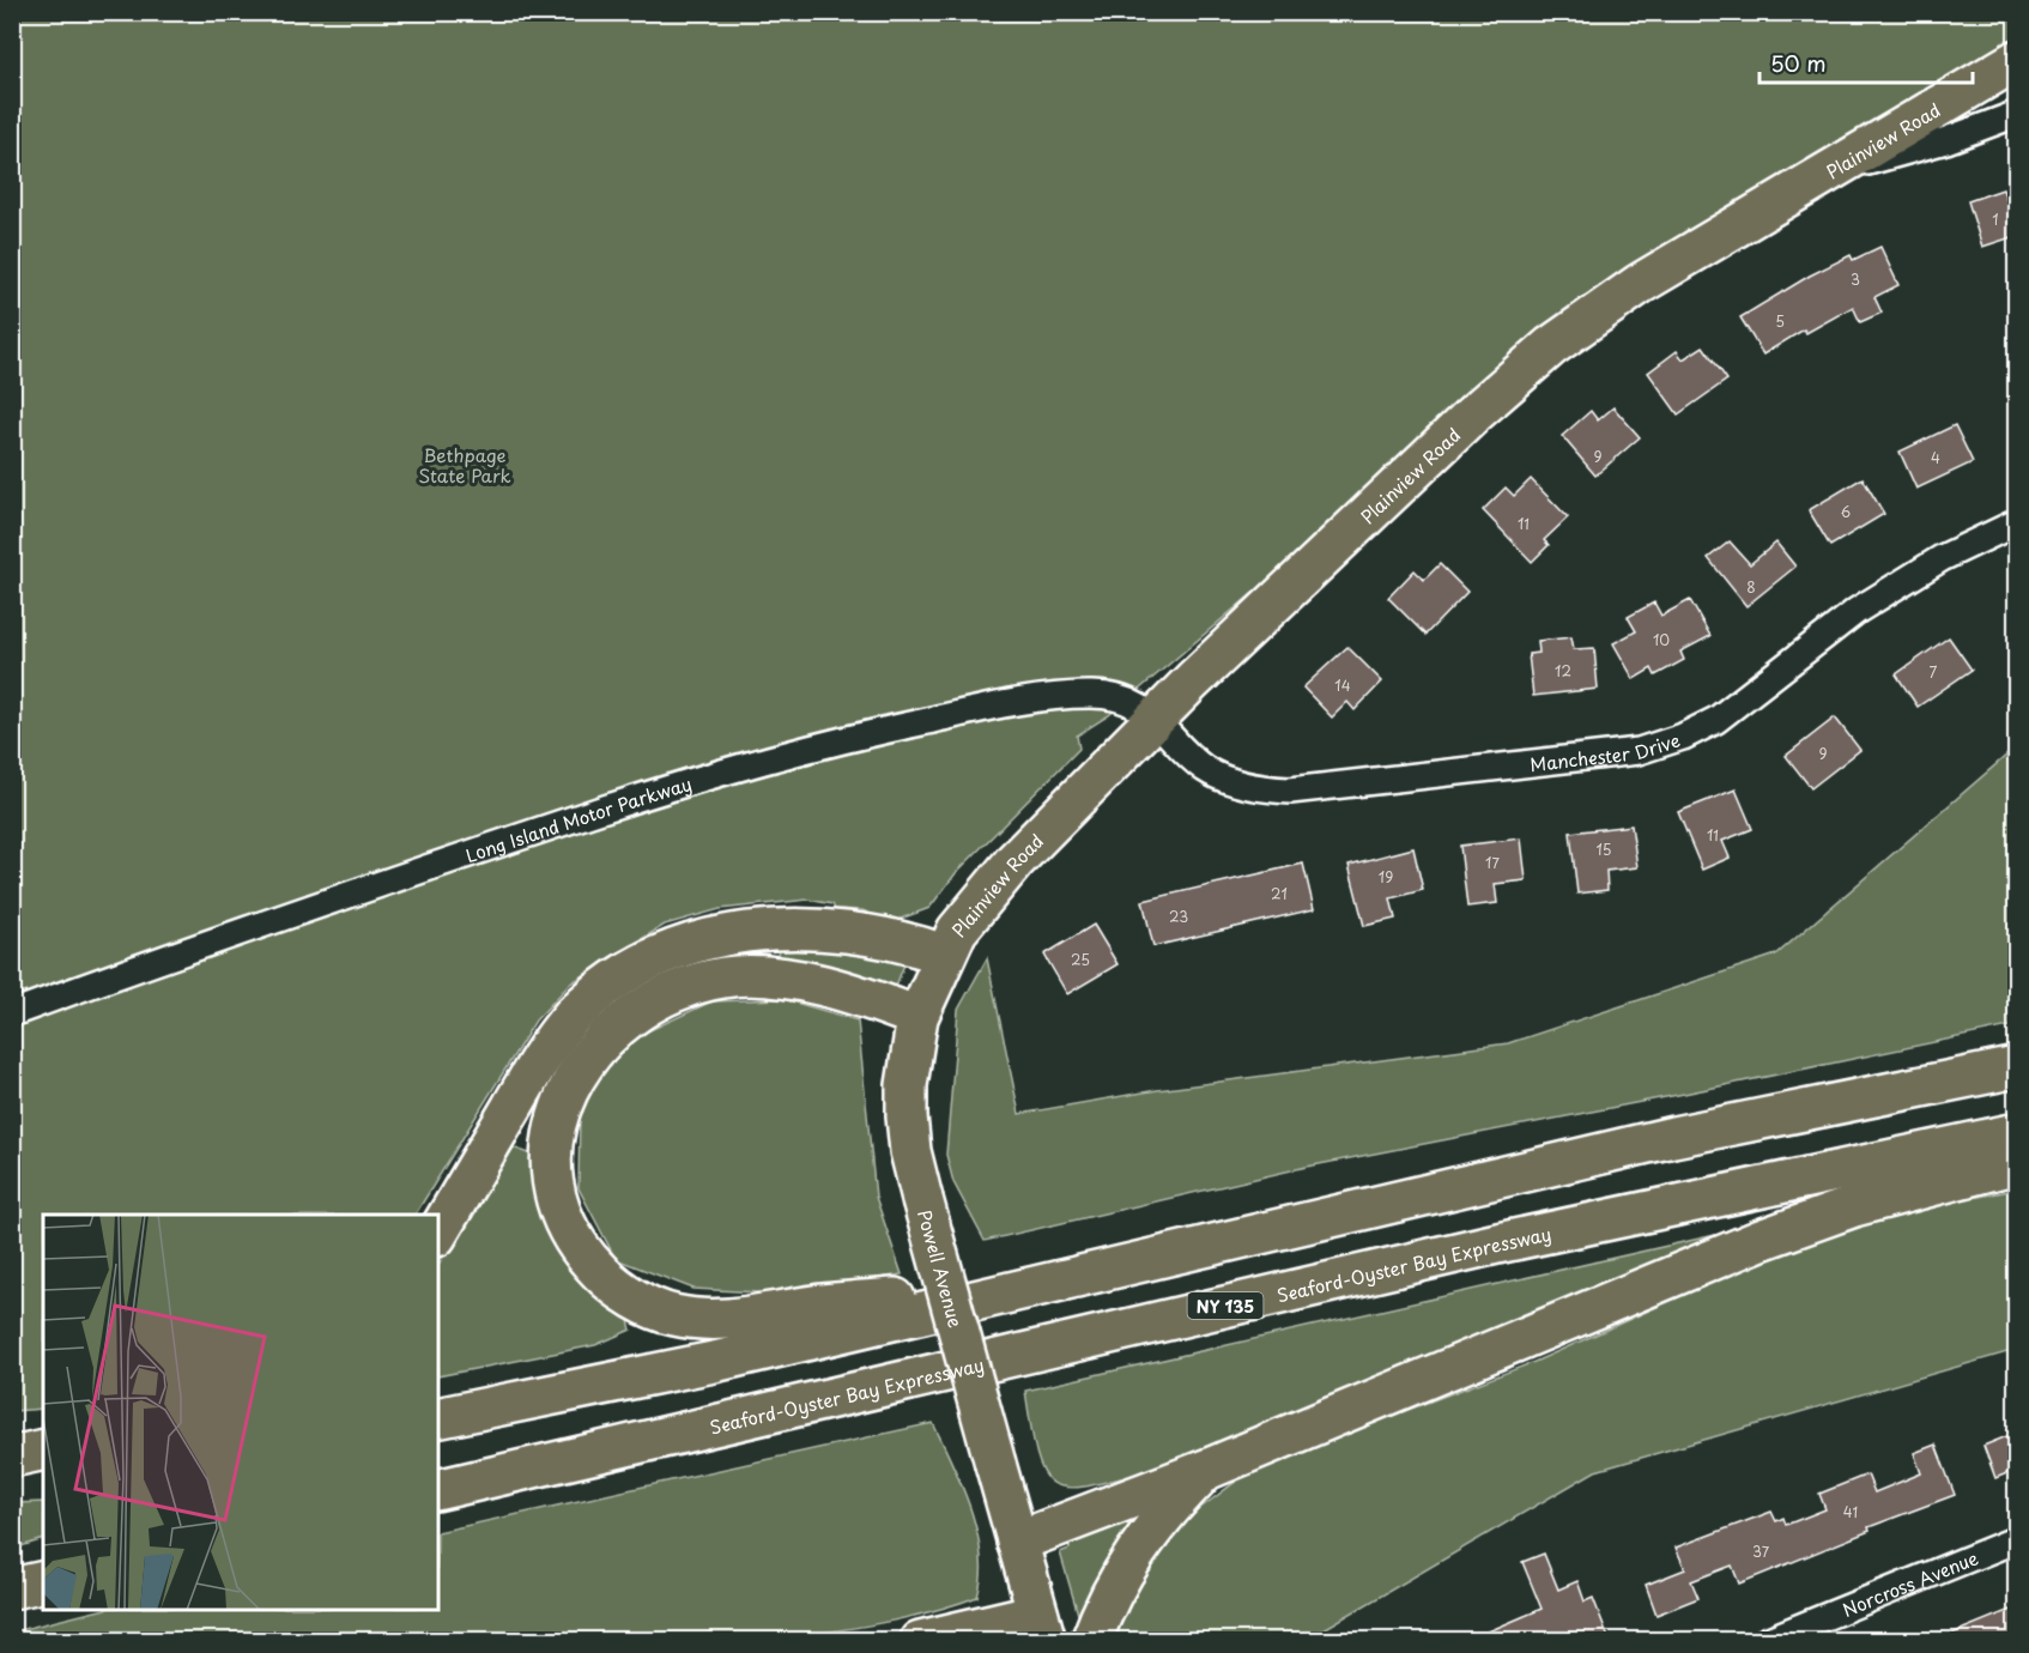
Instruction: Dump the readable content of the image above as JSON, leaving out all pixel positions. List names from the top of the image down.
{
  "streets": {
    "main road": [
      "Plainview Road",
      "Seaford-Oyster Bay Expressway",
      "Powell Avenue",
      "NY 135"
    ],
    "street": ["Manchester Drive", "Long Island Motor Parkway", "Norcross Avenue"]
  },
  "crossings": [
    ["Plainview Road", "Manchester Drive"],
    ["Plainview Road", "Long Island Motor Parkway"],
    ["Plainview Road", "Powell Avenue"],
    ["Manchester Drive", "Long Island Motor Parkway"]
  ],
  "parks": ["Bethpage State Park"],
  "house_numbers": [
    "1",
    "3",
    "5",
    "9",
    "4",
    "6",
    "11",
    "8",
    "10",
    "12",
    "7",
    "14",
    "9",
    "11",
    "15",
    "17",
    "19",
    "21",
    "23",
    "25",
    "41",
    "37"
  ],
  "scale_bar": "50 m"
}
